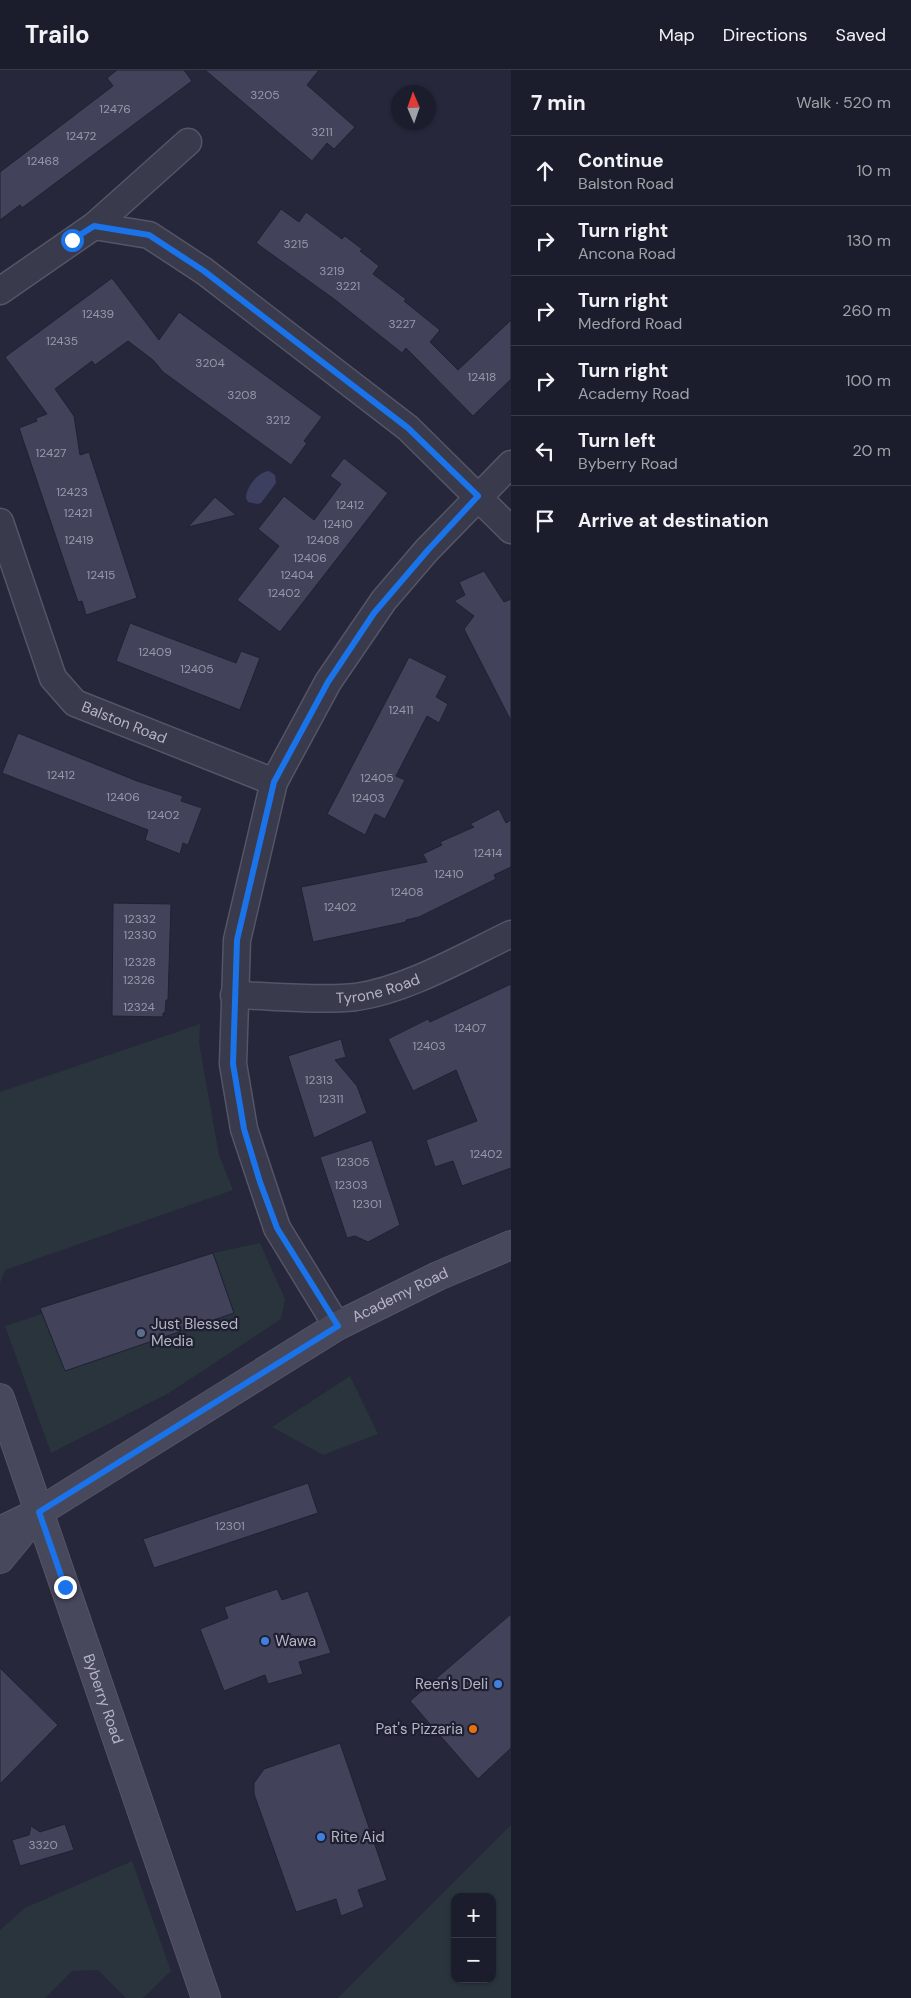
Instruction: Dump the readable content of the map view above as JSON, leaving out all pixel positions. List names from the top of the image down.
{
  "streets": {
    "main road": ["Academy Road", "Byberry Road"],
    "street": ["Balston Road", "Tyrone Road"]
  },
  "crossings": [
    ["Academy Road", "Byberry Road"]
  ],
  "places": [
    "Just Blessed Media",
    "Wawa",
    "Reen's Deli",
    "Pat's Pizzaria",
    "Rite Aid"
  ],
  "house_numbers": [
    "3205",
    "12476",
    "3211",
    "12472",
    "12468",
    "3215",
    "3219",
    "3221",
    "12439",
    "3227",
    "12435",
    "3204",
    "12418",
    "3208",
    "3212",
    "12427",
    "12423",
    "12412",
    "12421",
    "12410",
    "12419",
    "12408",
    "12406",
    "12415",
    "12404",
    "12402",
    "12409",
    "12405",
    "12411",
    "12412",
    "12405",
    "12406",
    "12403",
    "12402",
    "12414",
    "12410",
    "12408",
    "12402",
    "12332",
    "12330",
    "12328",
    "12326",
    "12324",
    "12407",
    "12403",
    "12313",
    "12311",
    "12402",
    "12305",
    "12303",
    "12301",
    "12301",
    "3320"
  ],
  "north": "top",
  "page": {
    "header": "Trailo",
    "nav": ["Map", "Directions", "Saved"],
    "heading": ["7 min", "Walk · 520 m"],
    "list": [
      ["Continue", "Balston Road", "10 m"],
      ["Turn right", "Ancona Road", "130 m"],
      ["Turn right", "Medford Road", "260 m"],
      ["Turn right", "Academy Road", "100 m"],
      ["Turn left", "Byberry Road", "20 m"],
      "Arrive at destination"
    ],
    "map_buttons": ["+", "−"]
  }
}
